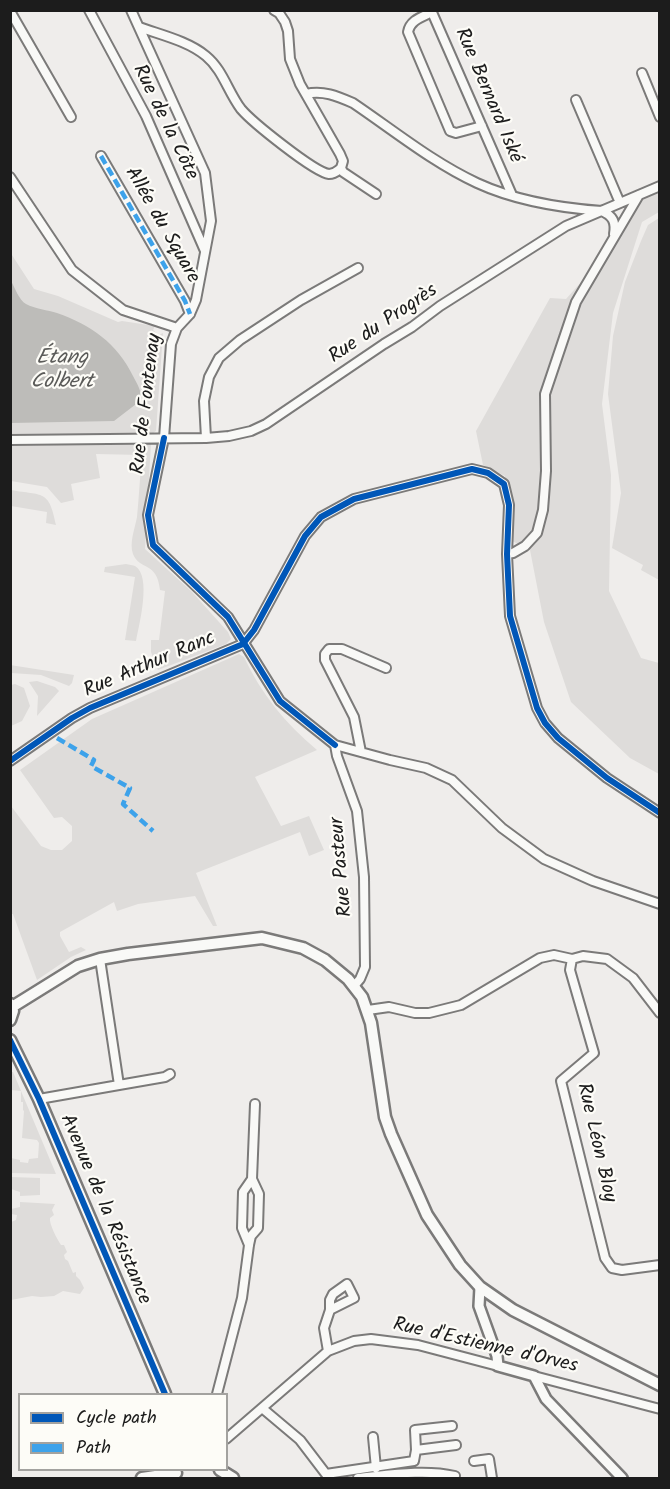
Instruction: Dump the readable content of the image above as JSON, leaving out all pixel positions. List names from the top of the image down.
{
  "streets": {
    "main road": ["Avenue de la Résistance"],
    "street": [
      "Rue Bernard Iské",
      "Rue de la Côte",
      "Allée du Square",
      "Rue du Progrès",
      "Rue de Fontenay",
      "Rue Arthur Ranc",
      "Rue Pasteur",
      "Rue Léon Bloy",
      "Rue d'Estienne d'Orves"
    ]
  },
  "crossings": [
    ["Rue du Progrès", "Rue de Fontenay"],
    ["Rue de Fontenay", "Rue Arthur Ranc"],
    ["Rue de Fontenay", "Rue Pasteur"]
  ],
  "water": ["Étang Colbert"],
  "legend": ["Cycle path", "Path"]
}
